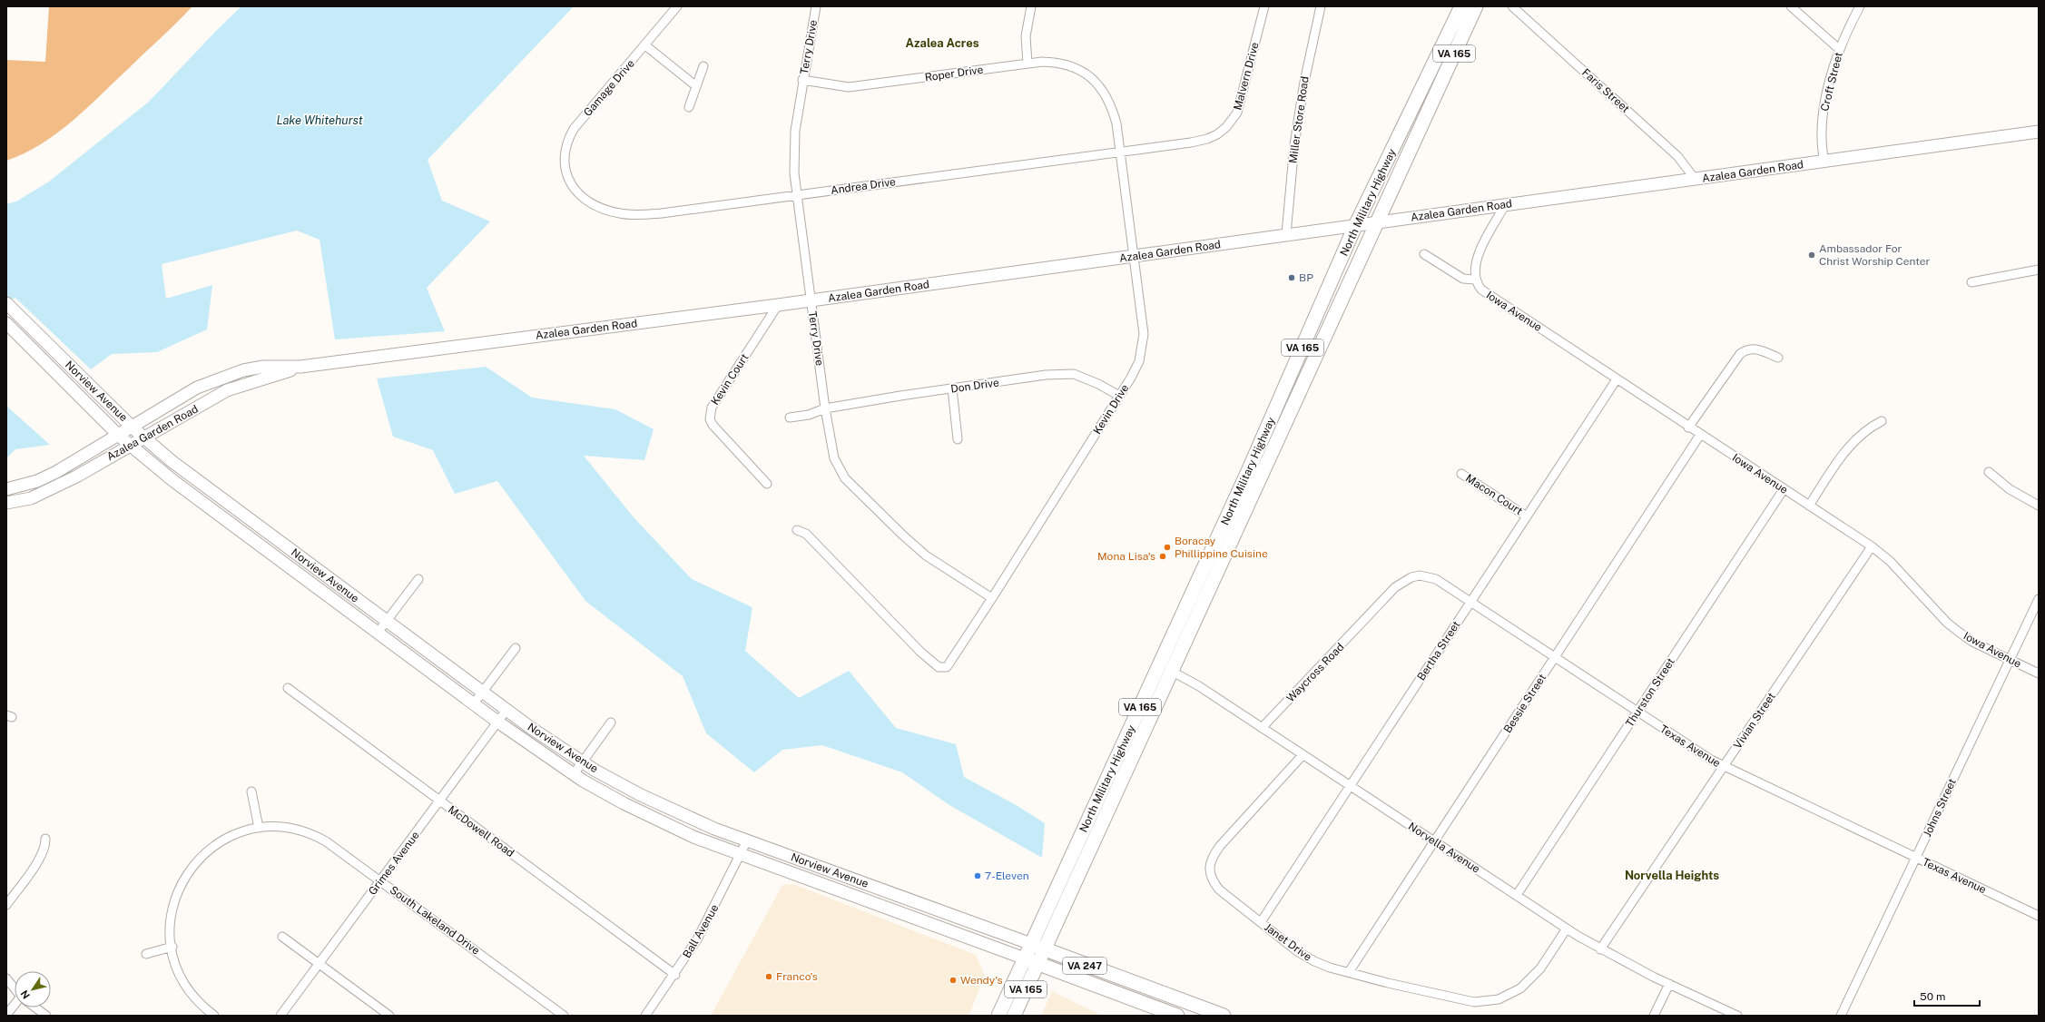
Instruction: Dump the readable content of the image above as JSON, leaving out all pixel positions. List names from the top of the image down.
{
  "streets": {
    "main road": [
      "VA 165",
      "Azalea Garden Road",
      "North Military Highway",
      "Norview Avenue",
      "VA 247"
    ],
    "street": [
      "Terry Drive",
      "Roper Drive",
      "Malvern Drive",
      "Croft Street",
      "Gamage Drive",
      "Faris Street",
      "Miller Store Road",
      "Andrea Drive",
      "Iowa Avenue",
      "Kevin Court",
      "Don Drive",
      "Kevin Drive",
      "Macon Court",
      "Bertha Street",
      "Waycross Road",
      "Thurston Street",
      "Bessie Street",
      "Vivian Street",
      "Texas Avenue",
      "Johns Street",
      "McDowell Road",
      "Norvella Avenue",
      "Grimes Avenue",
      "South Lakeland Drive",
      "Ball Avenue",
      "Janet Drive"
    ]
  },
  "crossings": [
    ["Terry Drive", "Roper Drive"],
    ["Terry Drive", "Azalea Garden Road"],
    ["Terry Drive", "Andrea Drive"],
    ["Terry Drive", "Don Drive"],
    ["Terry Drive", "Kevin Drive"],
    ["Roper Drive", "Kevin Drive"],
    ["Malvern Drive", "Andrea Drive"],
    ["Croft Street", "Azalea Garden Road"],
    ["Gamage Drive", "Andrea Drive"],
    ["Faris Street", "Azalea Garden Road"],
    ["Miller Store Road", "Azalea Garden Road"],
    ["Azalea Garden Road", "North Military Highway"],
    ["Azalea Garden Road", "Kevin Court"],
    ["Azalea Garden Road", "Norview Avenue"],
    ["Azalea Garden Road", "Kevin Drive"],
    ["Andrea Drive", "Kevin Drive"],
    ["North Military Highway", "Norview Avenue"],
    ["North Military Highway", "Norvella Avenue"],
    ["Iowa Avenue", "Bertha Street"],
    ["Iowa Avenue", "Thurston Street"],
    ["Iowa Avenue", "Bessie Street"],
    ["Iowa Avenue", "Vivian Street"],
    ["Iowa Avenue", "Johns Street"],
    ["Don Drive", "Kevin Drive"],
    ["Norview Avenue", "Grimes Avenue"],
    ["Norview Avenue", "Ball Avenue"],
    ["Macon Court", "Bertha Street"],
    ["Bertha Street", "Texas Avenue"],
    ["Bertha Street", "Norvella Avenue"],
    ["Bertha Street", "Janet Drive"],
    ["Waycross Road", "Texas Avenue"],
    ["Waycross Road", "Norvella Avenue"],
    ["Thurston Street", "Texas Avenue"],
    ["Thurston Street", "Norvella Avenue"],
    ["Bessie Street", "Texas Avenue"],
    ["Bessie Street", "Norvella Avenue"],
    ["Bessie Street", "Janet Drive"],
    ["Vivian Street", "Texas Avenue"],
    ["Vivian Street", "Norvella Avenue"],
    ["Texas Avenue", "Johns Street"],
    ["McDowell Road", "Grimes Avenue"],
    ["McDowell Road", "Ball Avenue"],
    ["Norvella Avenue", "Janet Drive"],
    ["Grimes Avenue", "South Lakeland Drive"]
  ],
  "districts": ["Azalea Acres", "Norvella Heights"],
  "water": ["Lake Whitehurst"],
  "places": [
    "Ambassador For Christ Worship Center",
    "BP",
    "Boracay Phillippine Cuisine",
    "Mona Lisa's",
    "7-Eleven",
    "Franco's",
    "Wendy's"
  ],
  "scale_bar": "50 m",
  "north": "bottom left"
}
